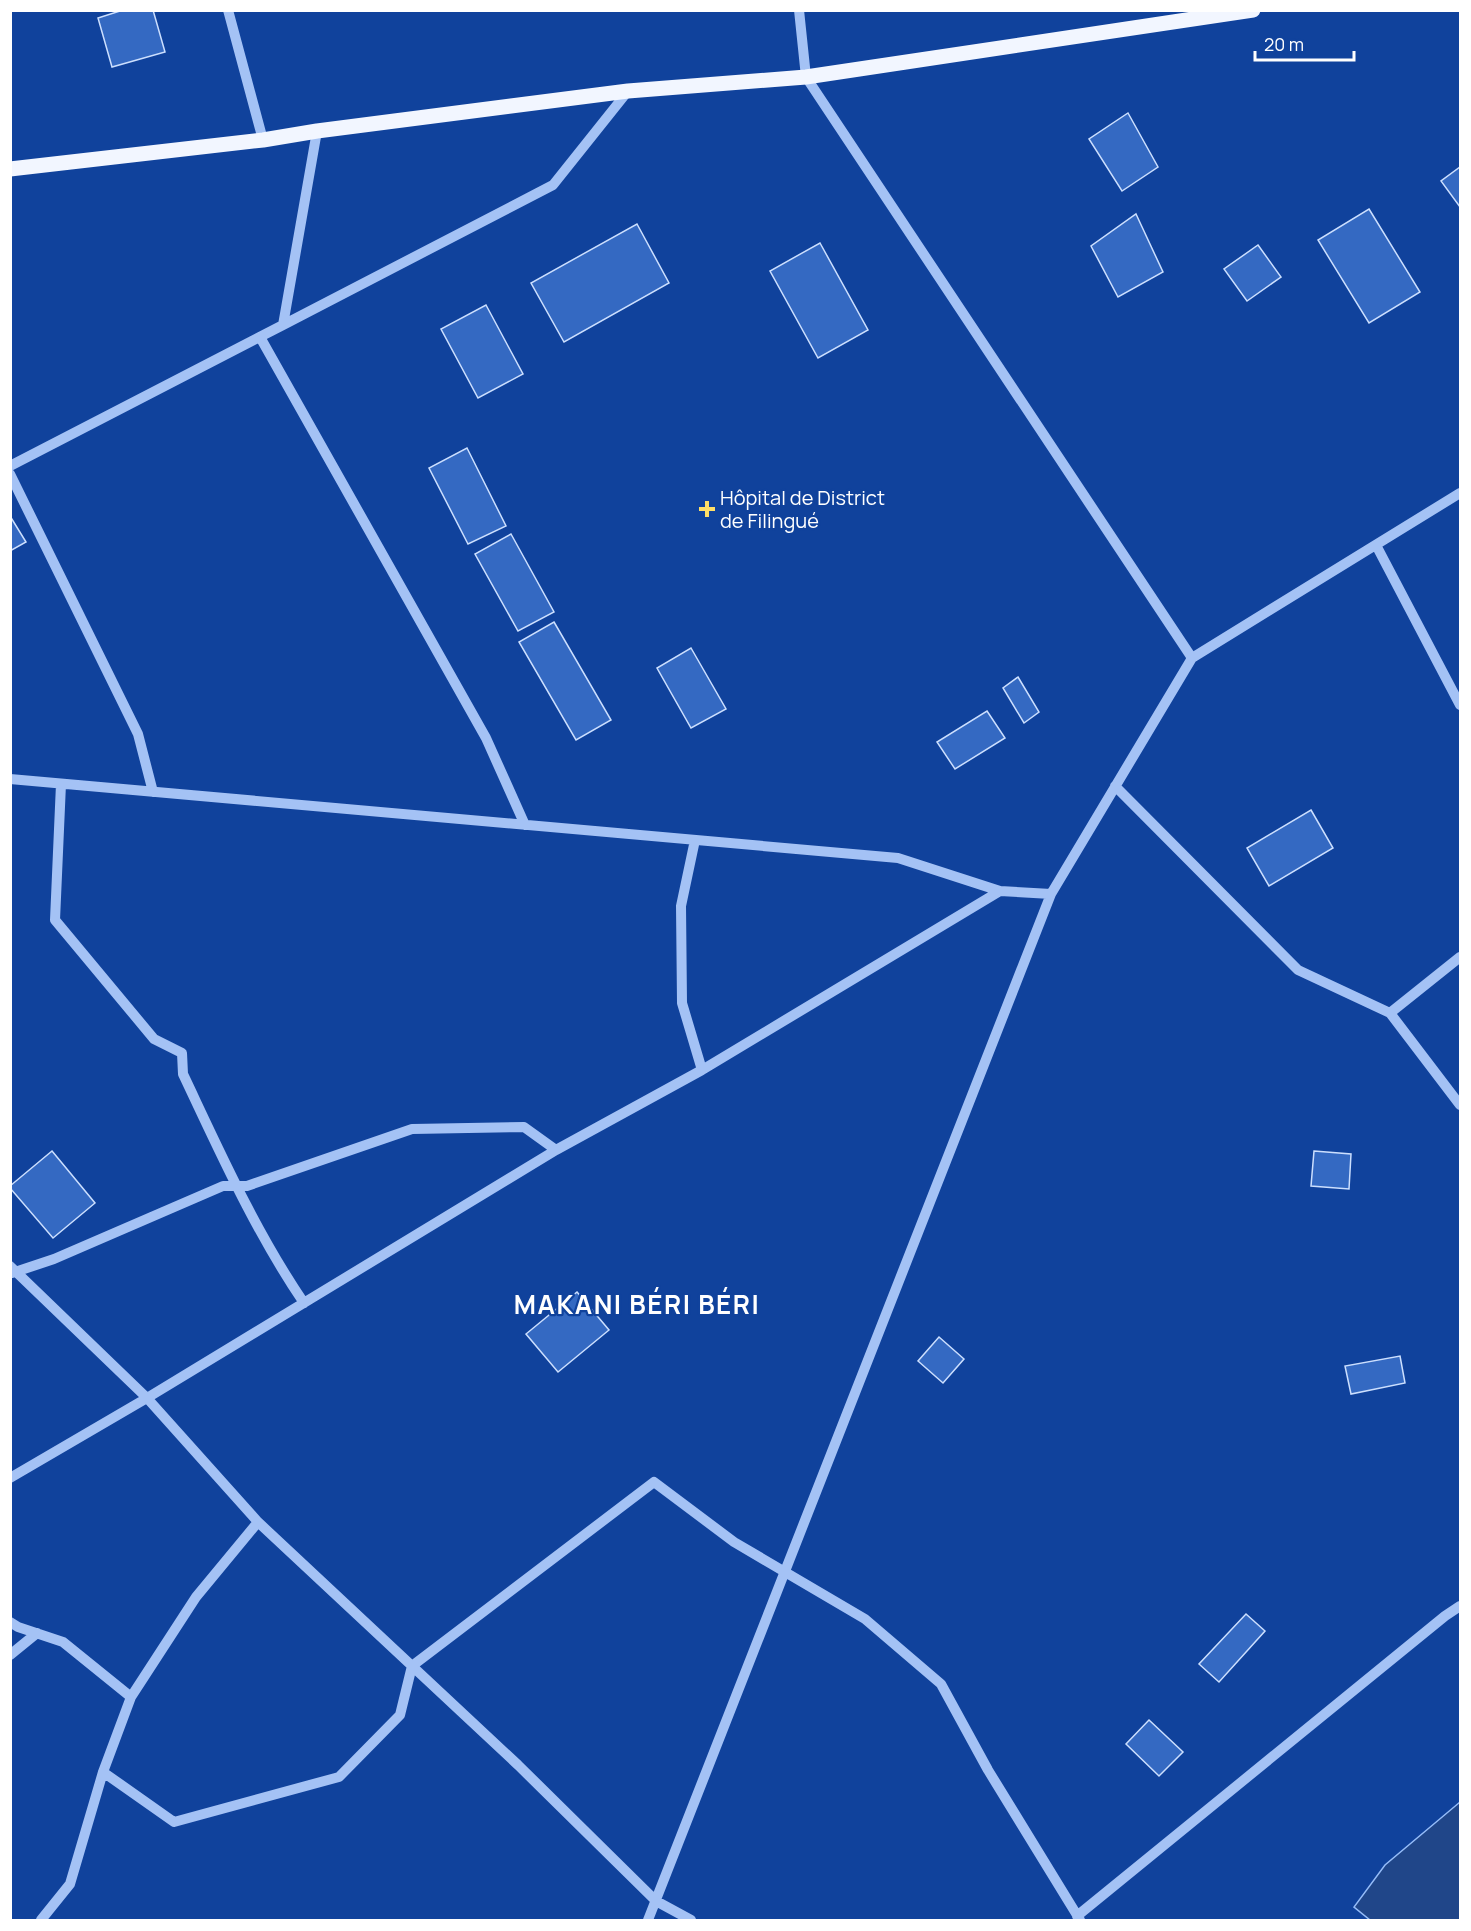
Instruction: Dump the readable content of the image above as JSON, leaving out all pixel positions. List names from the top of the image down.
{
  "districts": ["MAKANI BÉRI BÉRI"],
  "places": {
    "health": ["Hôpital de District de Filingué"]
  },
  "scale_bar": "20 m"
}
